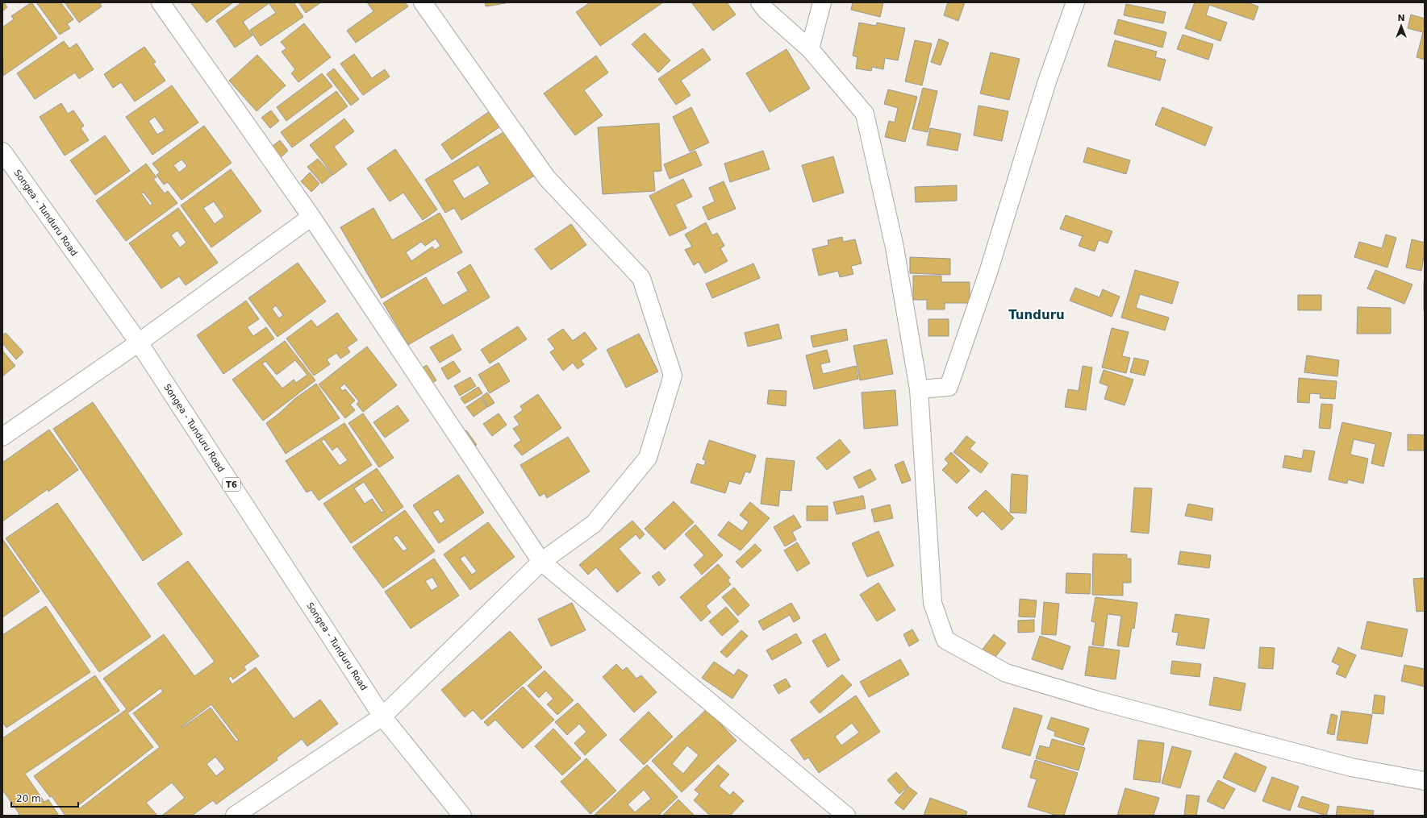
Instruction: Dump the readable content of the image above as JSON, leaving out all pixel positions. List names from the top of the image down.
{
  "streets": {
    "main road": ["Songea - Tunduru Road", "T6"]
  },
  "districts": ["Tunduru"],
  "scale_bar": "20 m",
  "north": "top"
}
